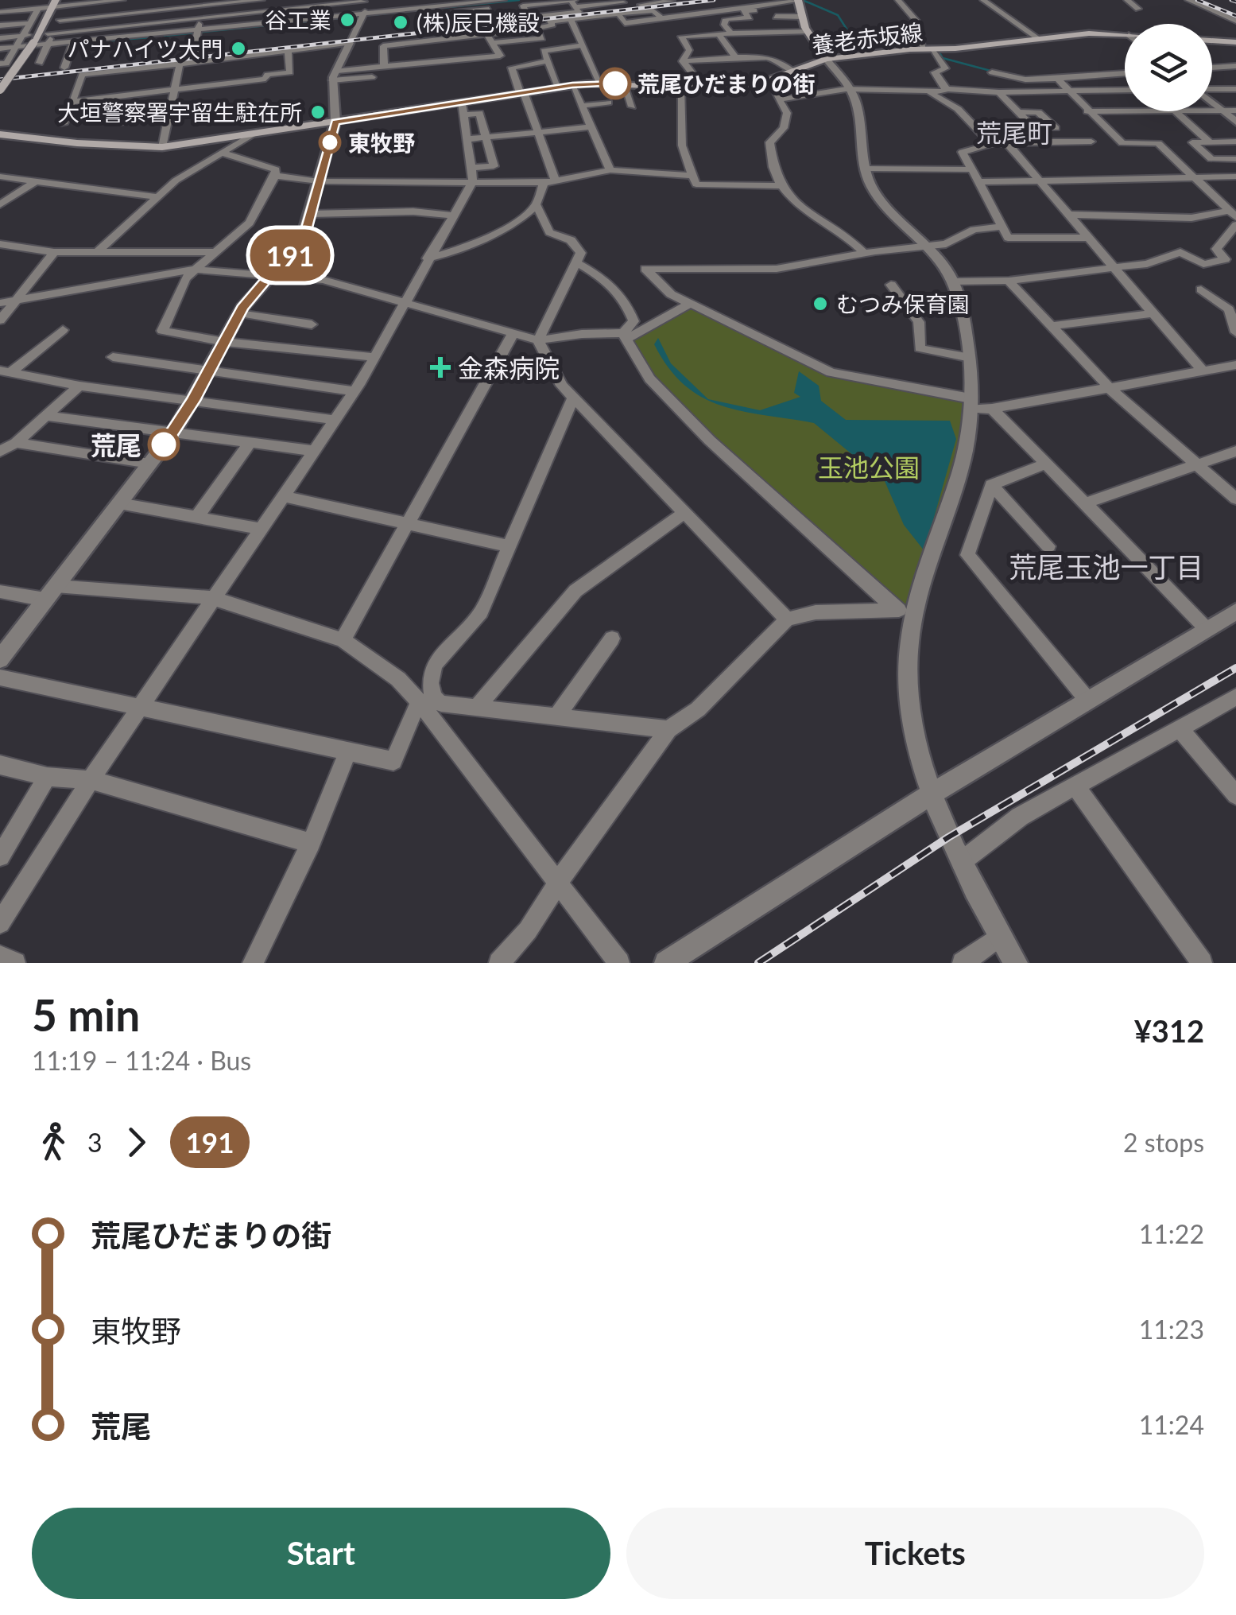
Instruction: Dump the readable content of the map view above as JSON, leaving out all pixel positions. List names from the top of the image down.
{
  "streets": {
    "main road": ["養老赤坂線"]
  },
  "districts": ["荒尾町", "荒尾玉池一丁目"],
  "parks": ["玉池公園"],
  "places": {
    "other": [
      "谷工業",
      "(株)辰巳機設",
      "パナハイツ大門",
      "荒尾ひだまりの街",
      "大垣警察署宇留生駐在所",
      "東牧野",
      "むつみ保育園",
      "荒尾"
    ],
    "health": ["金森病院"]
  },
  "lines": ["bus line 191"],
  "page": {
    "on_map": "191",
    "heading": ["5 min", "11:19 – 11:24 · Bus", "¥312"],
    "legs": ["3", "191", "2 stops"],
    "list": [
      {
        "name": "荒尾ひだまりの街",
        "value": "11:22"
      },
      {
        "name": "東牧野",
        "value": "11:23"
      },
      {
        "name": "荒尾",
        "value": "11:24"
      }
    ],
    "buttons": ["Start", "Tickets"]
  }
}
